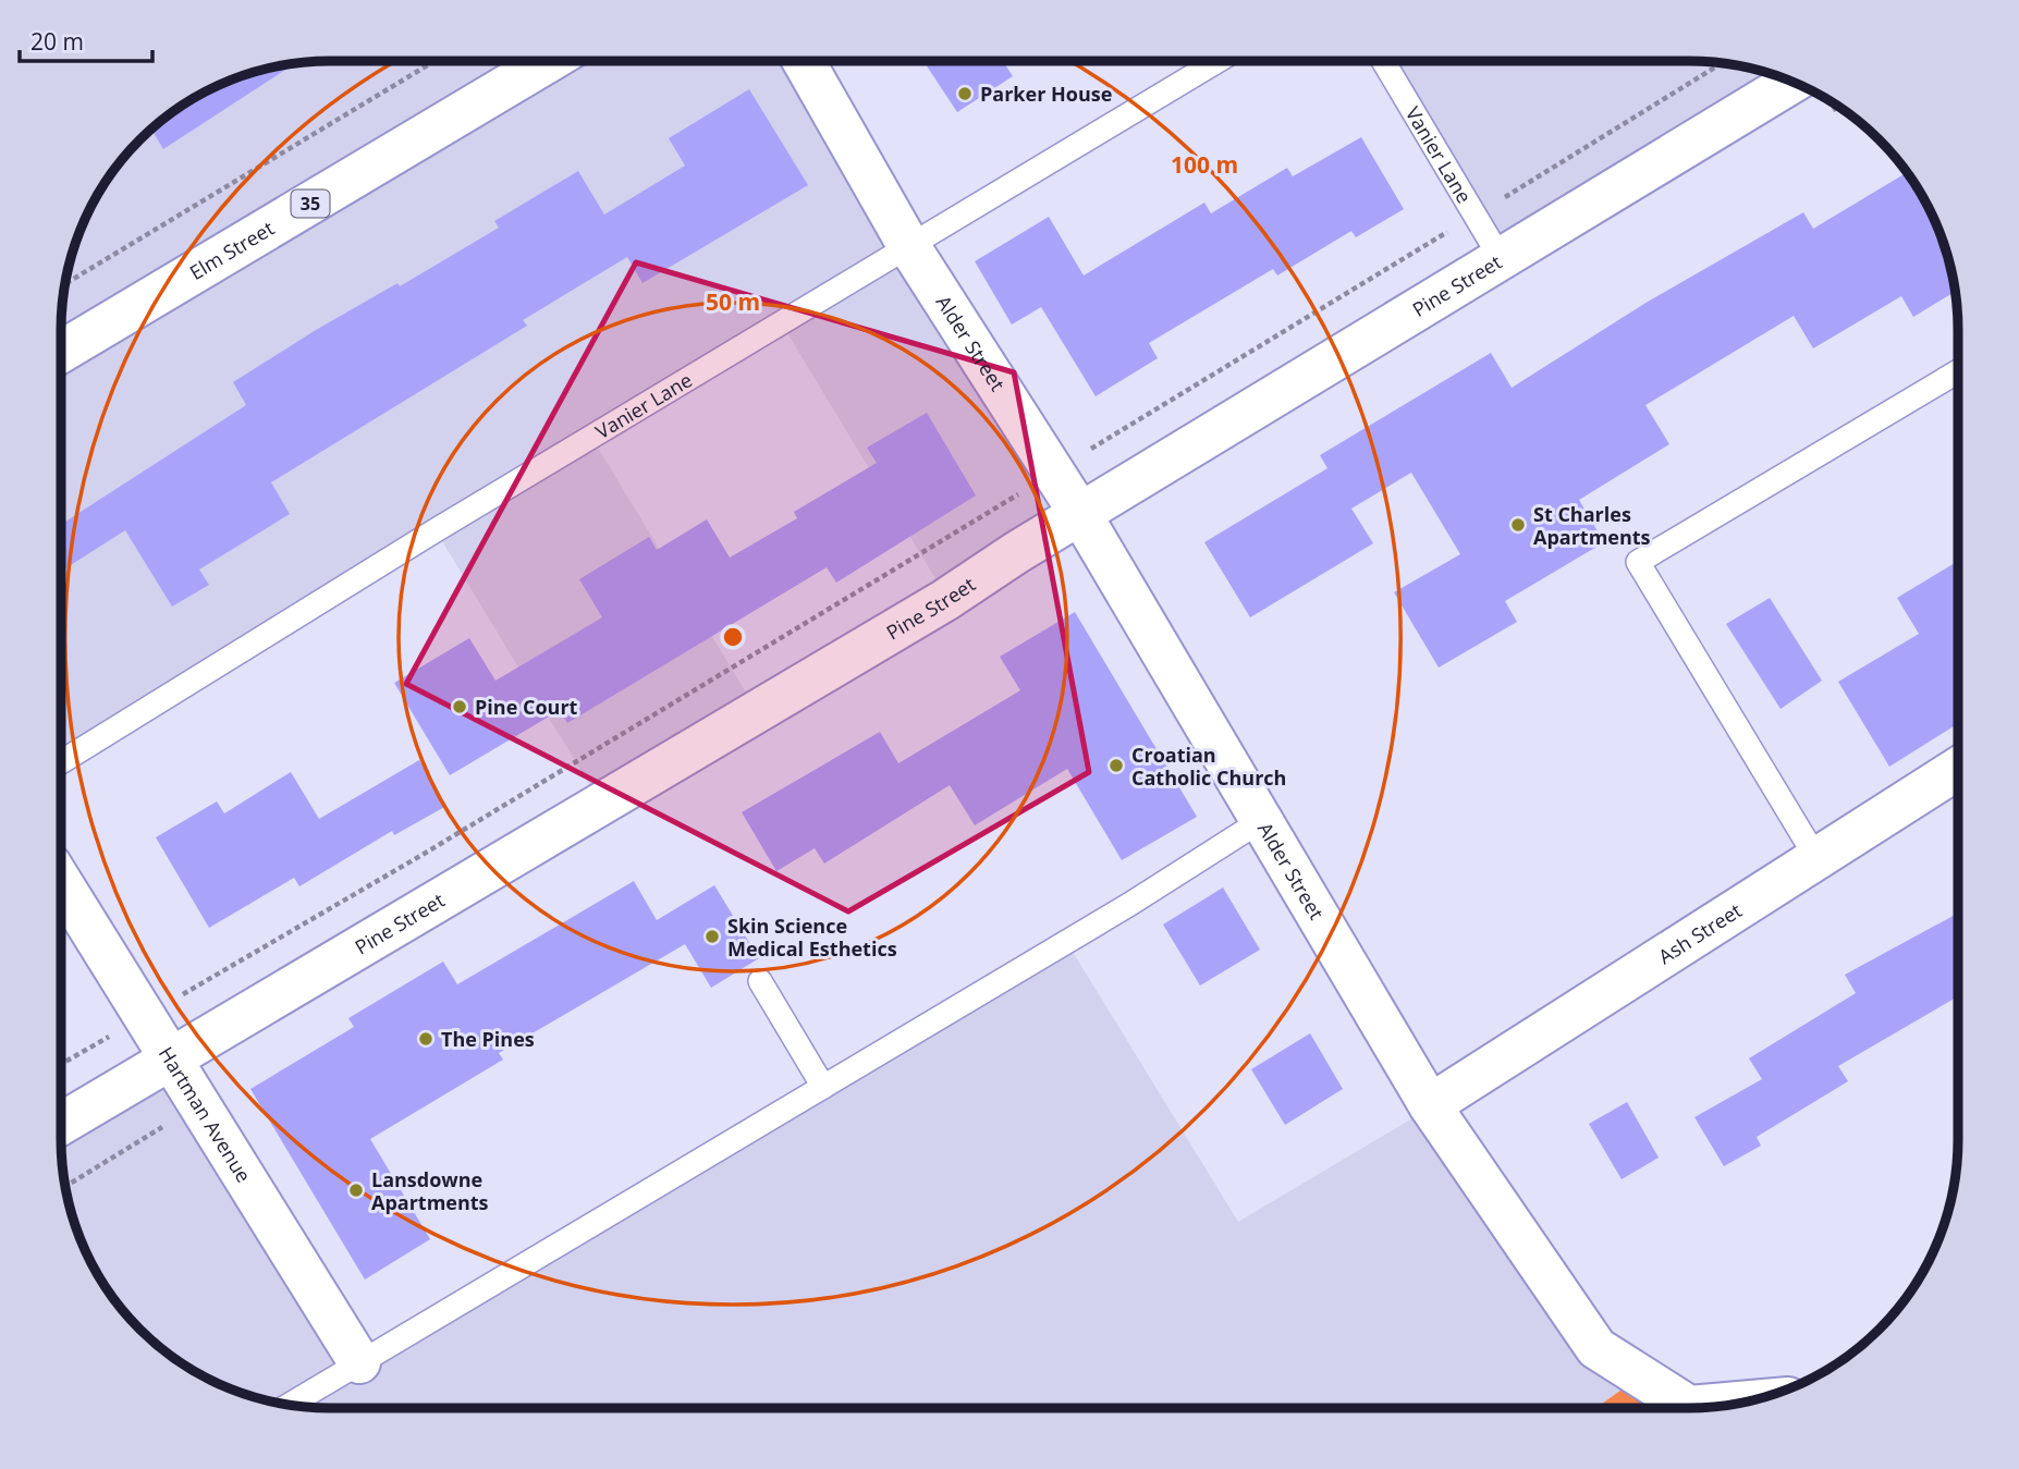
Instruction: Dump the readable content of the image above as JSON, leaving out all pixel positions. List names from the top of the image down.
{
  "streets": {
    "street": [
      "35",
      "Elm Street",
      "Pine Street",
      "Alder Street",
      "Ash Street",
      "Hartman Avenue"
    ],
    "lane": ["Vanier Lane"]
  },
  "crossings": [
    ["Vanier Lane", "Pine Street"],
    ["Vanier Lane", "Alder Street"],
    ["Pine Street", "Alder Street"],
    ["Pine Street", "Hartman Avenue"],
    ["Alder Street", "Ash Street"]
  ],
  "places": [
    "Parker House",
    "St Charles Apartments",
    "Pine Court",
    "Croatian Catholic Church",
    "Skin Science Medical Esthetics",
    "The Pines",
    "Lansdowne Apartments"
  ],
  "scale_bar": "20 m",
  "rings": ["100 m", "50 m"]
}
